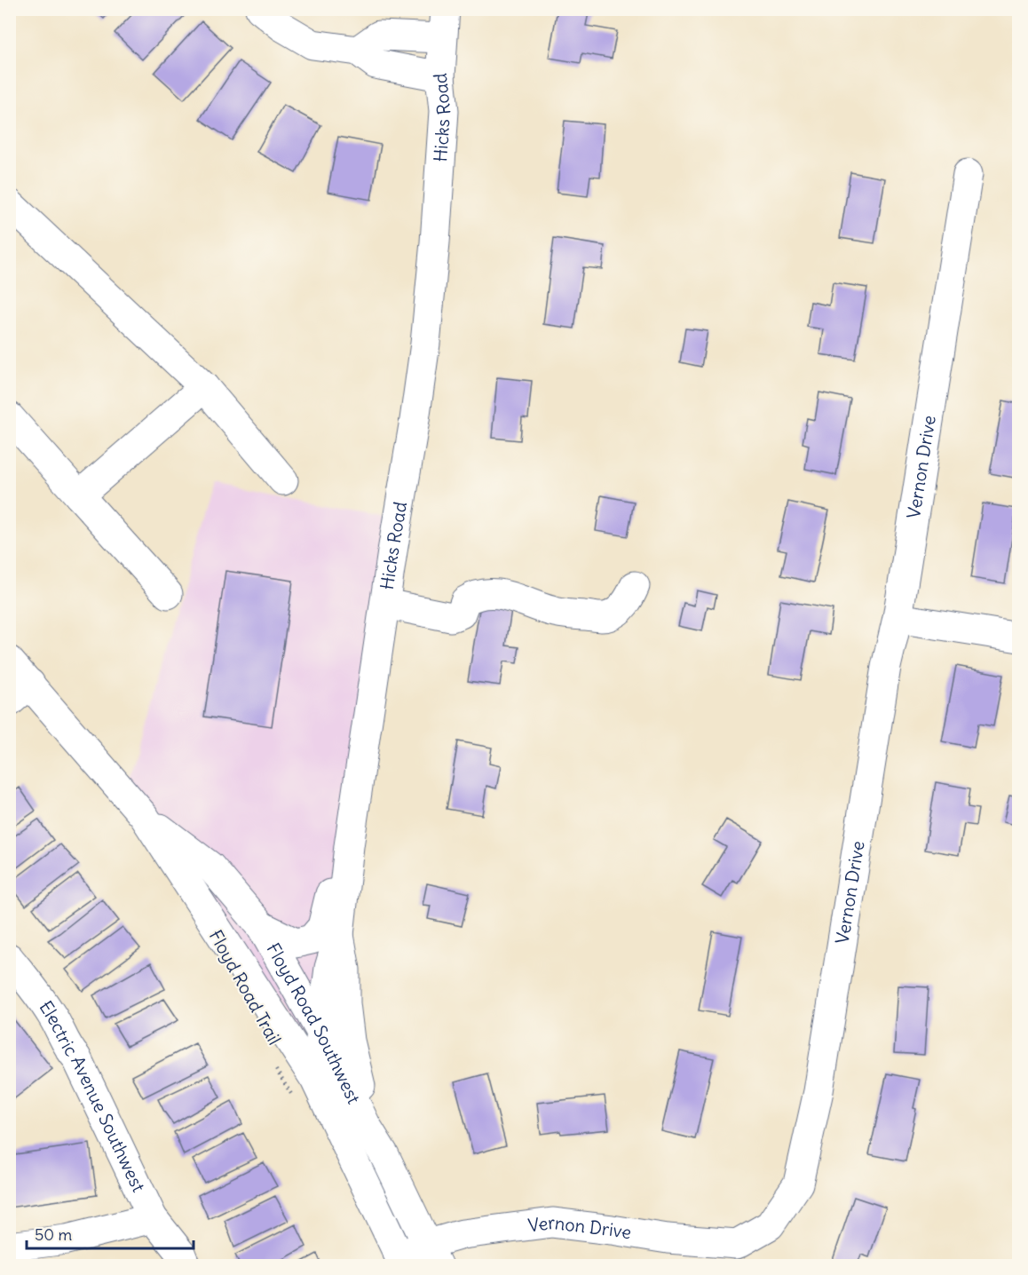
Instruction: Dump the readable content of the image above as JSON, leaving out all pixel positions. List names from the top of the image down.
{
  "streets": {
    "street": [
      "Hicks Road",
      "Vernon Drive",
      "Floyd Road Southwest",
      "Electric Avenue Southwest"
    ],
    "path": ["Floyd Road Trail"]
  },
  "crossings": [
    ["Hicks Road", "Floyd Road Trail"],
    ["Hicks Road", "Floyd Road Southwest"],
    ["Vernon Drive", "Floyd Road Southwest"],
    ["Floyd Road Trail", "Floyd Road Southwest"]
  ],
  "scale_bar": "50 m"
}
